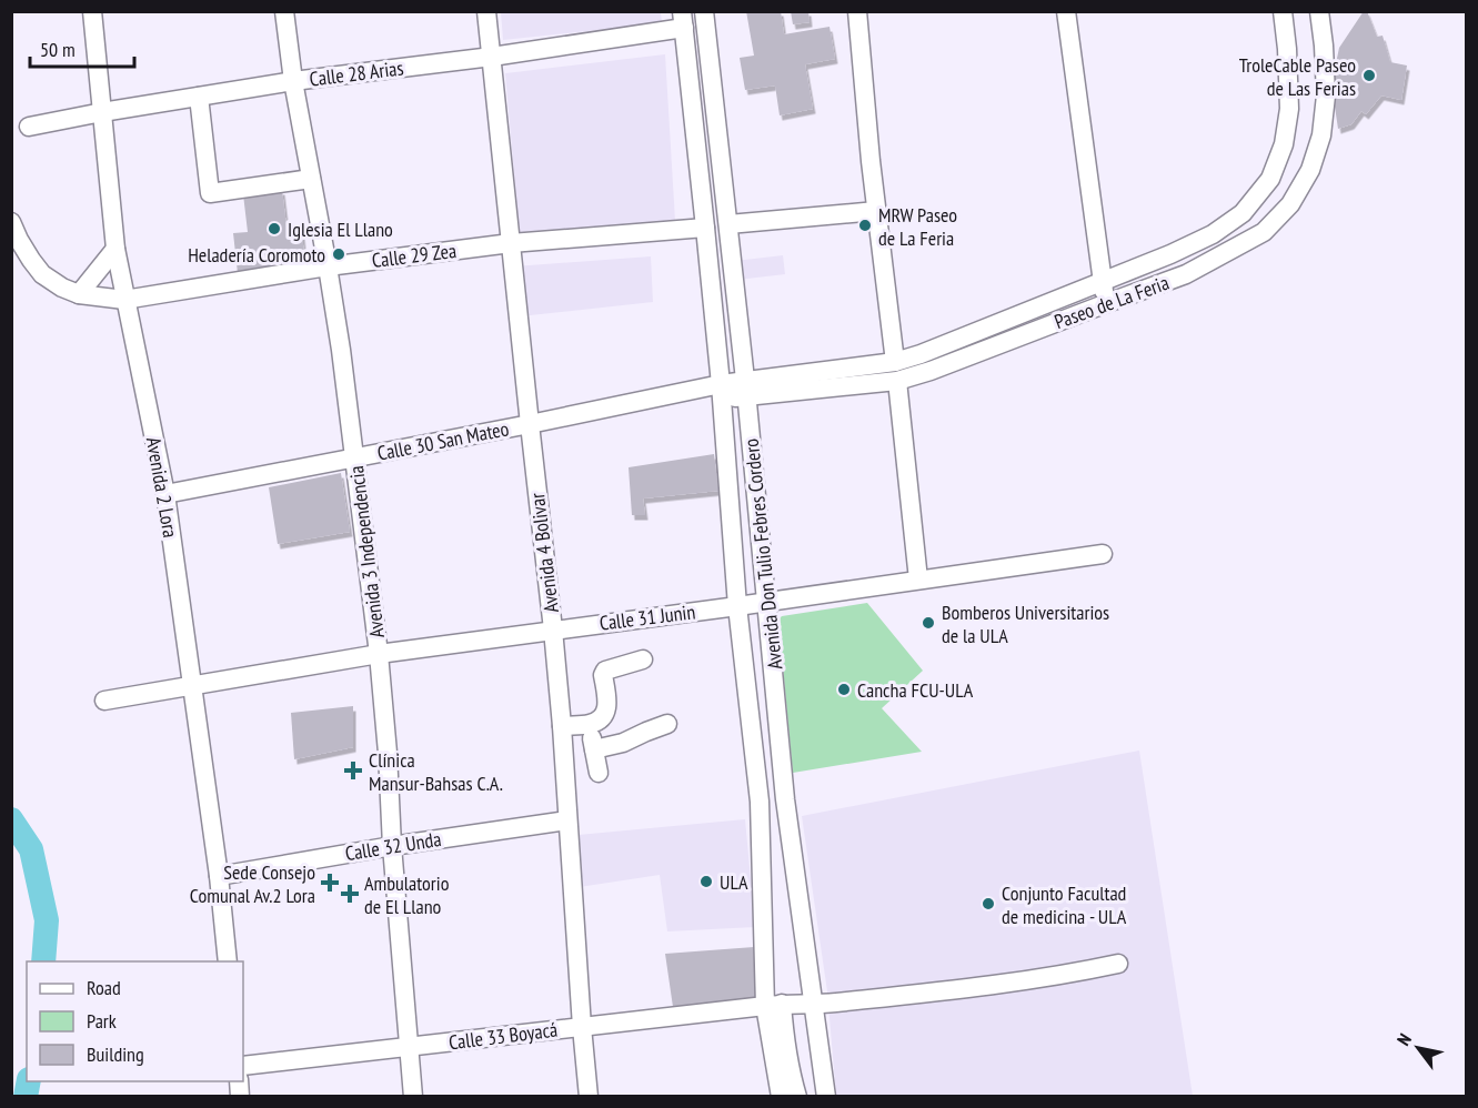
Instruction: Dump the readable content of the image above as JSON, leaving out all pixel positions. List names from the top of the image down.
{
  "streets": {
    "street": [
      "Calle 28 Arias",
      "Calle 29 Zea",
      "Paseo de La Feria",
      "Calle 30 San Mateo",
      "Avenida 2 Lora",
      "Avenida 3 Independencia",
      "Avenida 4 Bolivar",
      "Avenida Don Tulio Febres Cordero",
      "Calle 31 Junin",
      "Calle 32 Unda",
      "Calle 33 Boyacá"
    ]
  },
  "crossings": [
    ["Calle 28 Arias", "Avenida 2 Lora"],
    ["Calle 28 Arias", "Avenida 3 Independencia"],
    ["Calle 28 Arias", "Avenida 4 Bolivar"],
    ["Calle 28 Arias", "Avenida Don Tulio Febres Cordero"],
    ["Calle 29 Zea", "Avenida 2 Lora"],
    ["Calle 29 Zea", "Avenida 3 Independencia"],
    ["Calle 29 Zea", "Avenida 4 Bolivar"],
    ["Calle 29 Zea", "Avenida Don Tulio Febres Cordero"],
    ["Paseo de La Feria", "Calle 30 San Mateo"],
    ["Paseo de La Feria", "Avenida Don Tulio Febres Cordero"],
    ["Calle 30 San Mateo", "Avenida 2 Lora"],
    ["Calle 30 San Mateo", "Avenida 3 Independencia"],
    ["Calle 30 San Mateo", "Avenida 4 Bolivar"],
    ["Calle 30 San Mateo", "Avenida Don Tulio Febres Cordero"],
    ["Avenida 2 Lora", "Calle 31 Junin"],
    ["Avenida 2 Lora", "Calle 32 Unda"],
    ["Avenida 3 Independencia", "Calle 31 Junin"],
    ["Avenida 3 Independencia", "Calle 32 Unda"],
    ["Avenida 3 Independencia", "Calle 33 Boyacá"],
    ["Avenida 4 Bolivar", "Calle 31 Junin"],
    ["Avenida 4 Bolivar", "Calle 32 Unda"],
    ["Avenida 4 Bolivar", "Calle 33 Boyacá"],
    ["Avenida Don Tulio Febres Cordero", "Calle 31 Junin"],
    ["Avenida Don Tulio Febres Cordero", "Calle 33 Boyacá"]
  ],
  "places": {
    "other": [
      "TroleCable Paseo de Las Ferias",
      "MRW Paseo de La Feria",
      "Iglesia El Llano",
      "Heladería Coromoto",
      "Bomberos Universitarios de la ULA",
      "Cancha FCU-ULA",
      "ULA",
      "Conjunto Facultad de medicina - ULA"
    ],
    "health": ["Clínica Mansur-Bahsas C.A.", "Sede Consejo Comunal Av.2 Lora", "Ambulatorio de El Llano"]
  },
  "legend": ["Road", "Park", "Building"],
  "scale_bar": "50 m",
  "north": "top left"
}
